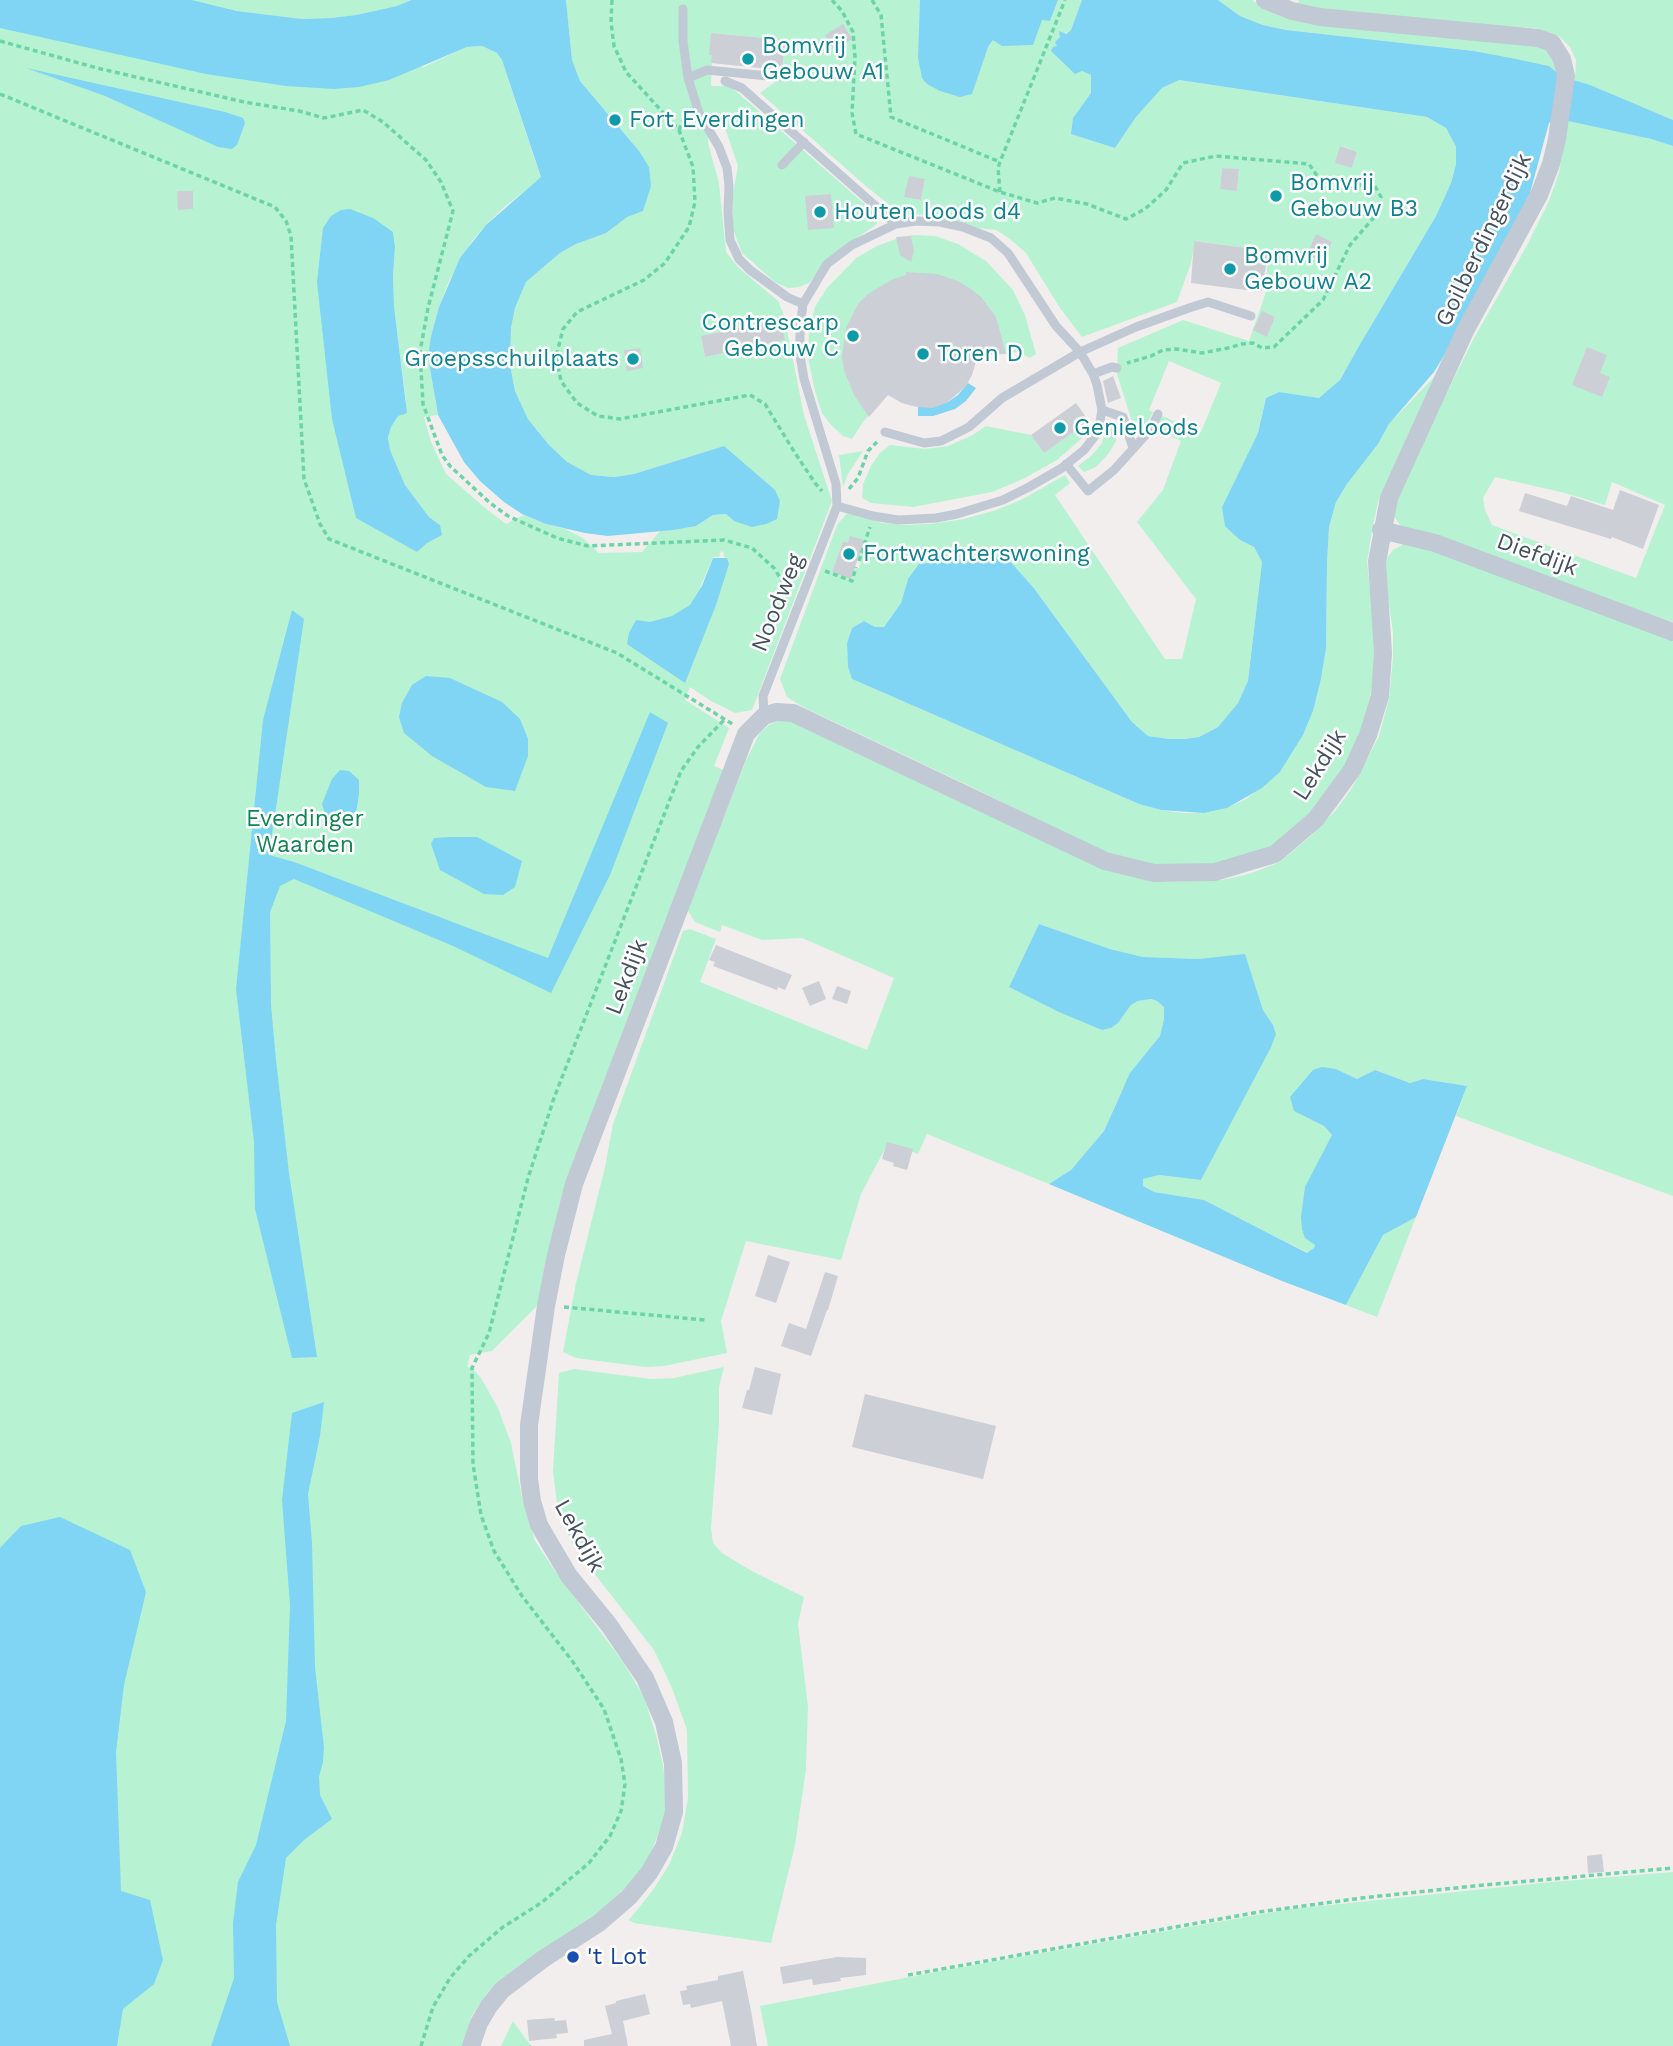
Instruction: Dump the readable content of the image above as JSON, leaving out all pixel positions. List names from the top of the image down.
{
  "streets": {
    "street": ["Goilberdingerdijk", "Diefdijk", "Lekdijk"],
    "lane": ["Noodweg"]
  },
  "crossings": [
    ["Goilberdingerdijk", "Diefdijk"],
    ["Goilberdingerdijk", "Lekdijk"],
    ["Diefdijk", "Lekdijk"],
    ["Noodweg", "Lekdijk"]
  ],
  "parks": ["Everdinger Waarden"],
  "places": [
    "Bomvrij Gebouw A1",
    "Fort Everdingen",
    "Bomvrij Gebouw B3",
    "Houten loods d4",
    "Bomvrij Gebouw A2",
    "Contrescarp Gebouw C",
    "Toren D",
    "Groepsschuilplaats",
    "Genieloods",
    "Fortwachterswoning",
    "'t Lot"
  ]
}
